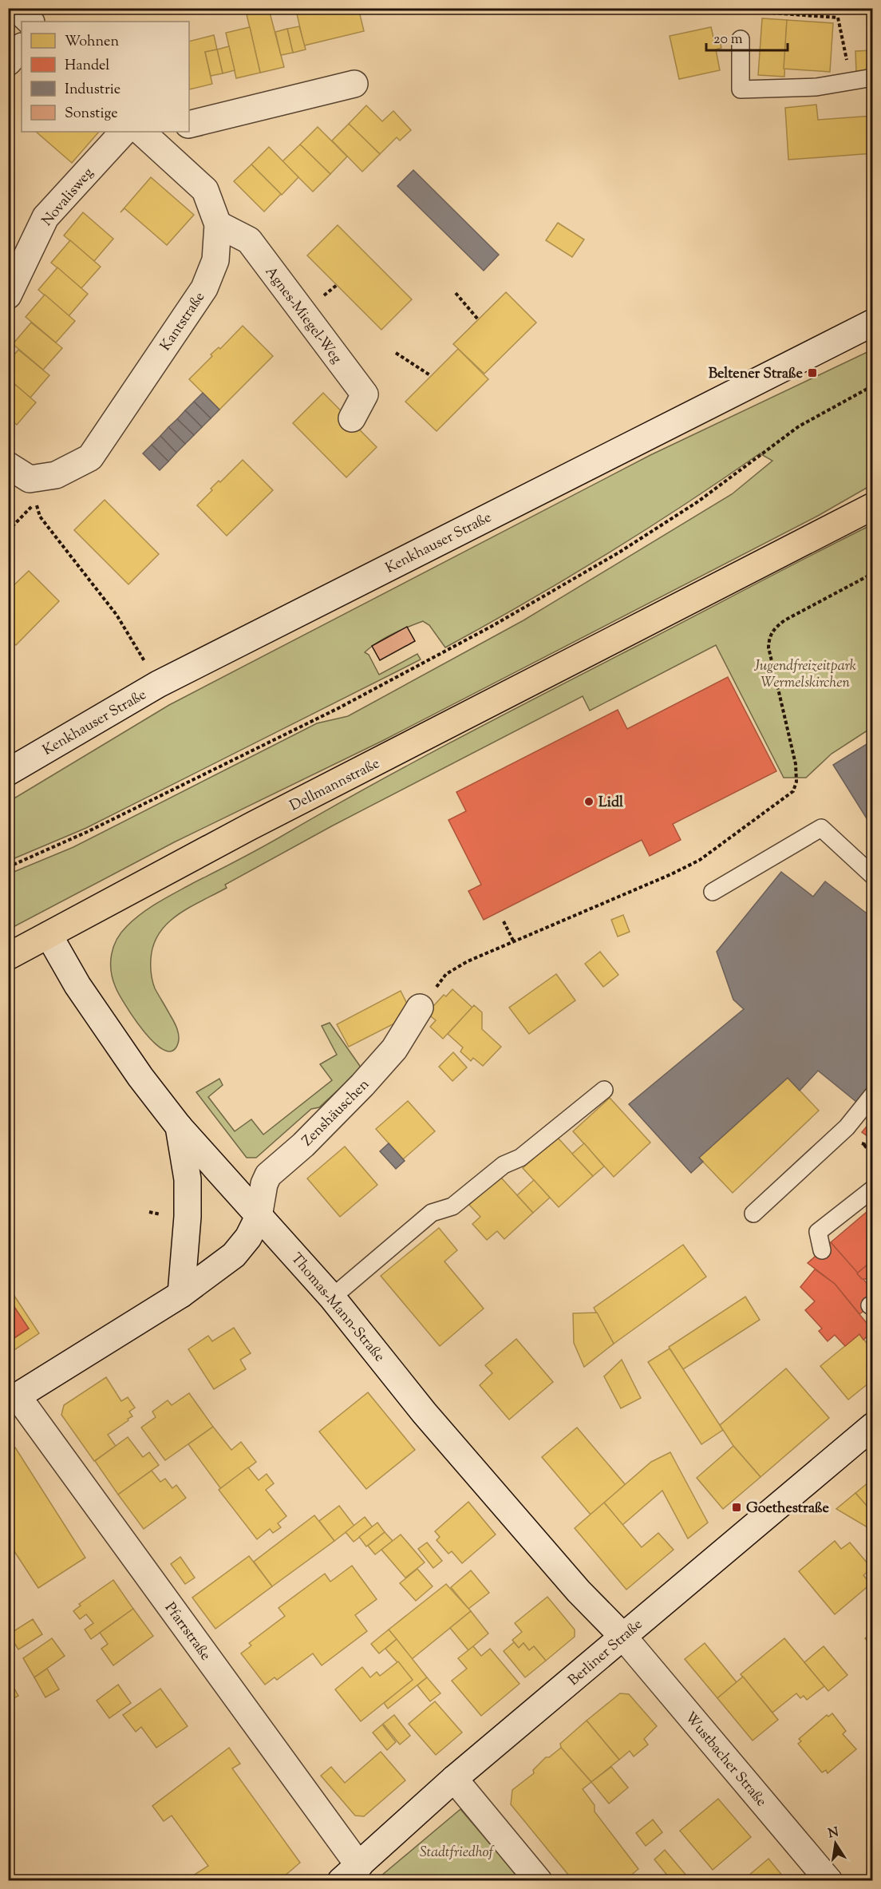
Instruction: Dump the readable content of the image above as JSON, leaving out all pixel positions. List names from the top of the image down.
{
  "streets": {
    "main road": ["Dellmannstraße"],
    "street": [
      "Novalisweg",
      "Agnes-Miegel-Weg",
      "Kantstraße",
      "Kenkhauser Straße",
      "Zenshäuschen",
      "Thomas-Mann-Straße",
      "Pfarrstraße",
      "Berliner Straße",
      "Wustbacher Straße"
    ]
  },
  "crossings": [
    ["Novalisweg", "Kantstraße"],
    ["Agnes-Miegel-Weg", "Kantstraße"],
    ["Dellmannstraße", "Thomas-Mann-Straße"],
    ["Zenshäuschen", "Thomas-Mann-Straße"],
    ["Thomas-Mann-Straße", "Berliner Straße"],
    ["Thomas-Mann-Straße", "Wustbacher Straße"],
    ["Pfarrstraße", "Berliner Straße"],
    ["Berliner Straße", "Wustbacher Straße"]
  ],
  "parks": ["Jugendfreizeitpark Wermelskirchen", "Stadtfriedhof"],
  "places": {
    "transit": ["Beltener Straße", "Goethestraße"],
    "other": ["Lidl"]
  },
  "legend": [
    "Wohnen",
    "Handel",
    "Industrie",
    "Sonstige"
  ],
  "scale_bar": "20 m",
  "north": "top"
}
